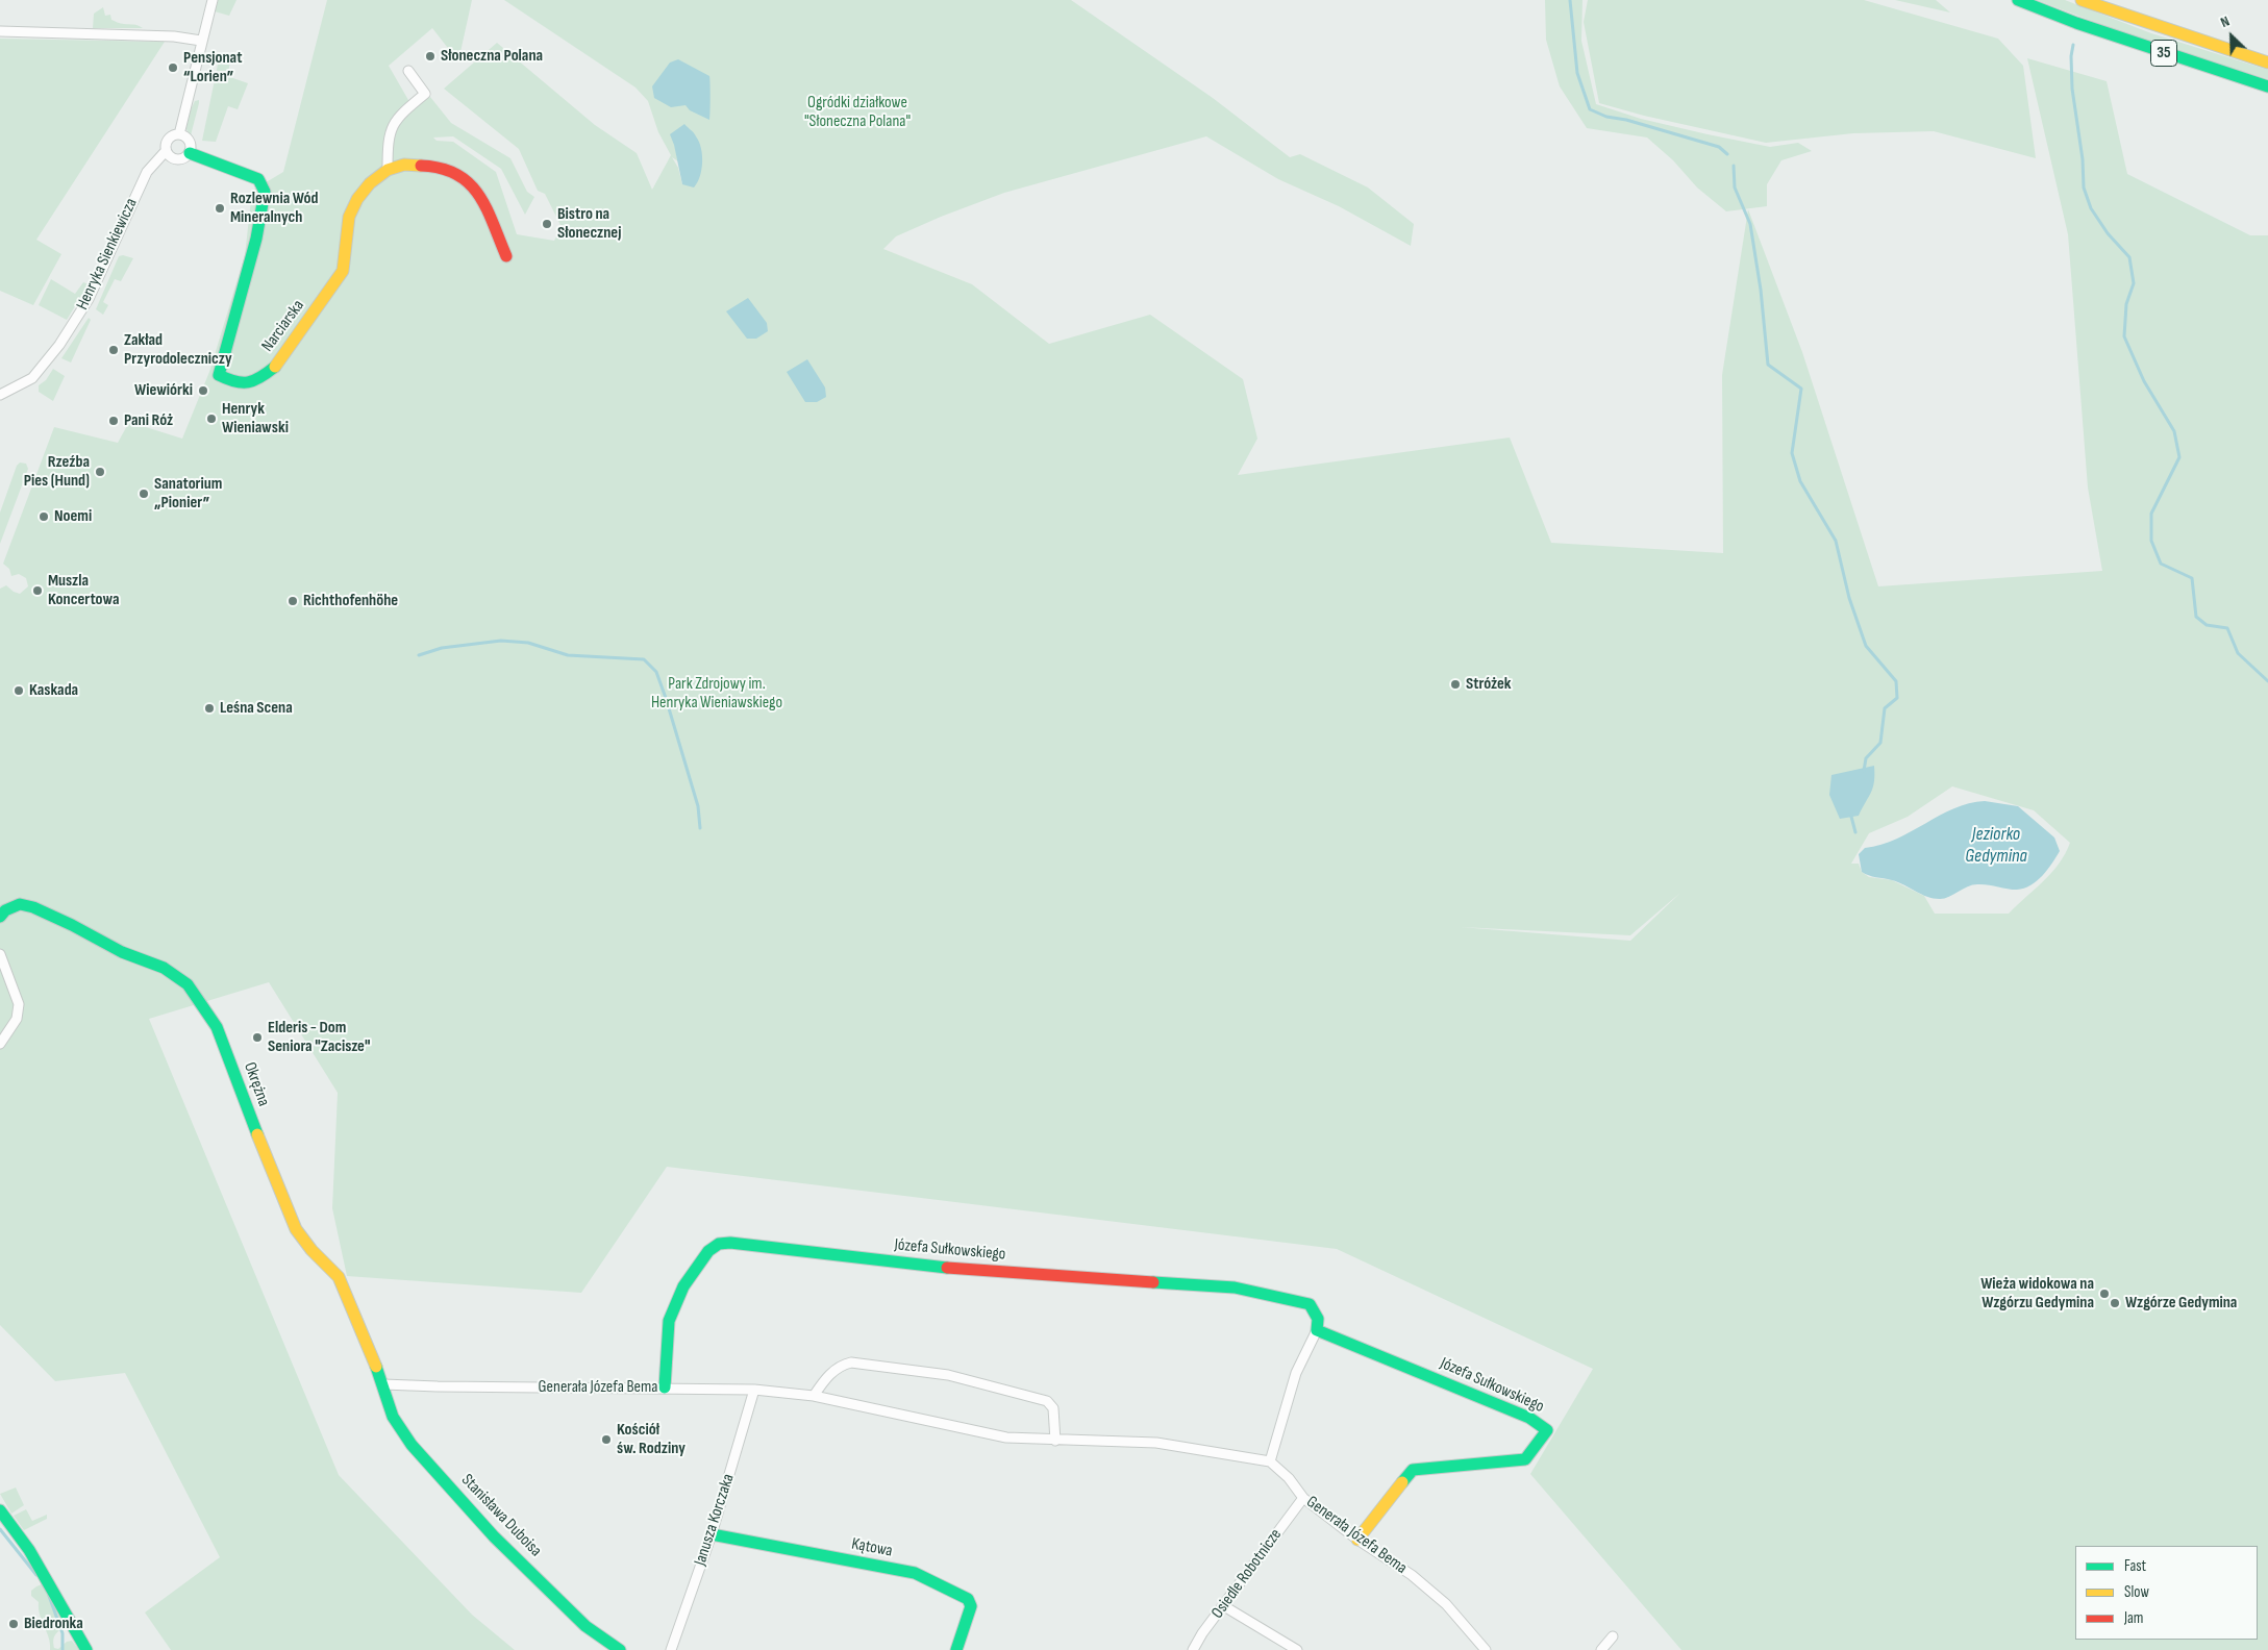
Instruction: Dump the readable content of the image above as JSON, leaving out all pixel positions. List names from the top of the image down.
{
  "streets": {
    "street": [
      "35",
      "Henryka Sienkiewicza",
      "Narciarska",
      "Okrężna",
      "Józefa Sułkowskiego",
      "Generała Józefa Bema",
      "Stanisława Duboisa",
      "Janusza Korczaka",
      "Kątowa",
      "Osiedle Robotnicze"
    ]
  },
  "crossings": [
    ["Henryka Sienkiewicza", "Narciarska"],
    ["Okrężna", "Generała Józefa Bema"],
    ["Okrężna", "Stanisława Duboisa"],
    ["Józefa Sułkowskiego", "Generała Józefa Bema"],
    ["Generała Józefa Bema", "Stanisława Duboisa"],
    ["Generała Józefa Bema", "Janusza Korczaka"],
    ["Generała Józefa Bema", "Osiedle Robotnicze"],
    ["Janusza Korczaka", "Kątowa"]
  ],
  "water": ["Jeziorko Gedymina"],
  "parks": ["Ogródki działkowe \"Słoneczna Polana\"", "Park Zdrojowy im. Henryka Wieniawskiego"],
  "places": [
    "Słoneczna Polana",
    "Pensjonat “Lorien”",
    "Rozlewnia Wód Mineralnych",
    "Bistro na Słonecznej",
    "Zakład Przyrodoleczniczy",
    "Wiewiórki",
    "Henryk Wieniawski",
    "Pani Róż",
    "Rzeźba Pies (Hund)",
    "Sanatorium „Pionier”",
    "Noemi",
    "Muszla Koncertowa",
    "Richthofenhöhe",
    "Stróżek",
    "Kaskada",
    "Leśna Scena",
    "Elderis - Dom Seniora \"Zacisze\"",
    "Wieża widokowa na Wzgórzu Gedymina",
    "Wzgórze Gedymina",
    "Kościół św. Rodziny",
    "Biedronka"
  ],
  "legend": ["Fast", "Slow", "Jam"],
  "north": "top left"
}
